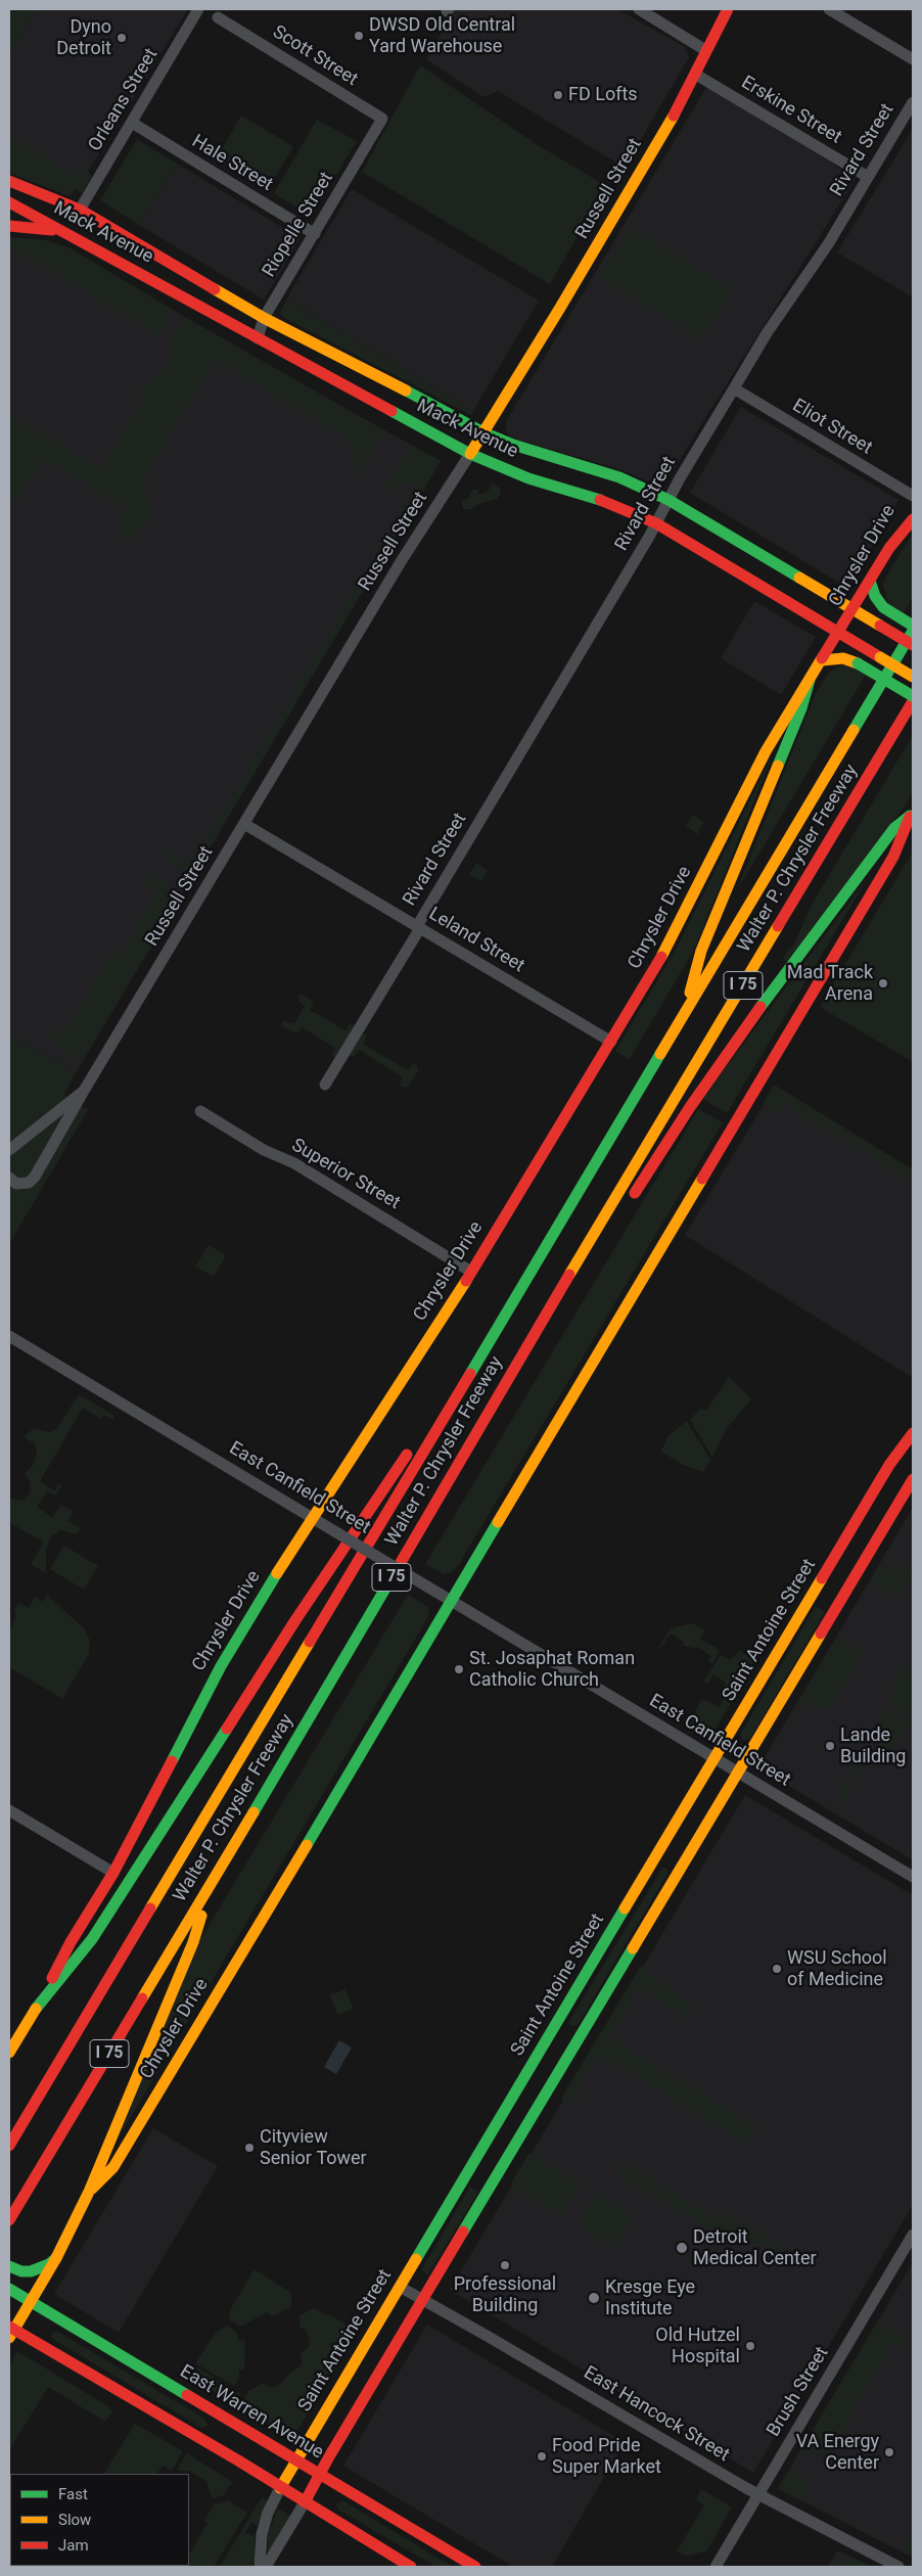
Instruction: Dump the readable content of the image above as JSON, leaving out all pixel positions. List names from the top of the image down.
{
  "streets": {
    "main road": [
      "Russell Street",
      "Mack Avenue",
      "Chrysler Drive",
      "Walter P. Chrysler Freeway",
      "I 75",
      "Saint Antoine Street",
      "East Warren Avenue"
    ],
    "street": [
      "Scott Street",
      "Orleans Street",
      "Erskine Street",
      "Rivard Street",
      "Hale Street",
      "Riopelle Street",
      "Eliot Street",
      "Leland Street",
      "Superior Street",
      "East Canfield Street",
      "Brush Street",
      "East Hancock Street"
    ]
  },
  "crossings": [
    ["Scott Street", "Riopelle Street"],
    ["Orleans Street", "Hale Street"],
    ["Orleans Street", "Mack Avenue"],
    ["Erskine Street", "Rivard Street"],
    ["Erskine Street", "Russell Street"],
    ["Rivard Street", "Mack Avenue"],
    ["Rivard Street", "Eliot Street"],
    ["Rivard Street", "Leland Street"],
    ["Hale Street", "Riopelle Street"],
    ["Russell Street", "Mack Avenue"],
    ["Russell Street", "Leland Street"],
    ["Riopelle Street", "Mack Avenue"],
    ["Mack Avenue", "Chrysler Drive"],
    ["Chrysler Drive", "Leland Street"],
    ["Chrysler Drive", "Superior Street"],
    ["Chrysler Drive", "East Canfield Street"],
    ["Chrysler Drive", "East Warren Avenue"],
    ["East Canfield Street", "Saint Antoine Street"],
    ["Saint Antoine Street", "East Warren Avenue"],
    ["Saint Antoine Street", "East Hancock Street"],
    ["Brush Street", "East Hancock Street"]
  ],
  "places": [
    "DWSD Old Central Yard Warehouse",
    "Dyno Detroit",
    "FD Lofts",
    "Mad Track Arena",
    "St. Josaphat Roman Catholic Church",
    "Lande Building",
    "WSU School of Medicine",
    "Cityview Senior Tower",
    "Detroit Medical Center",
    "Professional Building",
    "Kresge Eye Institute",
    "Old Hutzel Hospital",
    "VA Energy Center",
    "Food Pride Super Market"
  ],
  "legend": ["Fast", "Slow", "Jam"]
}
